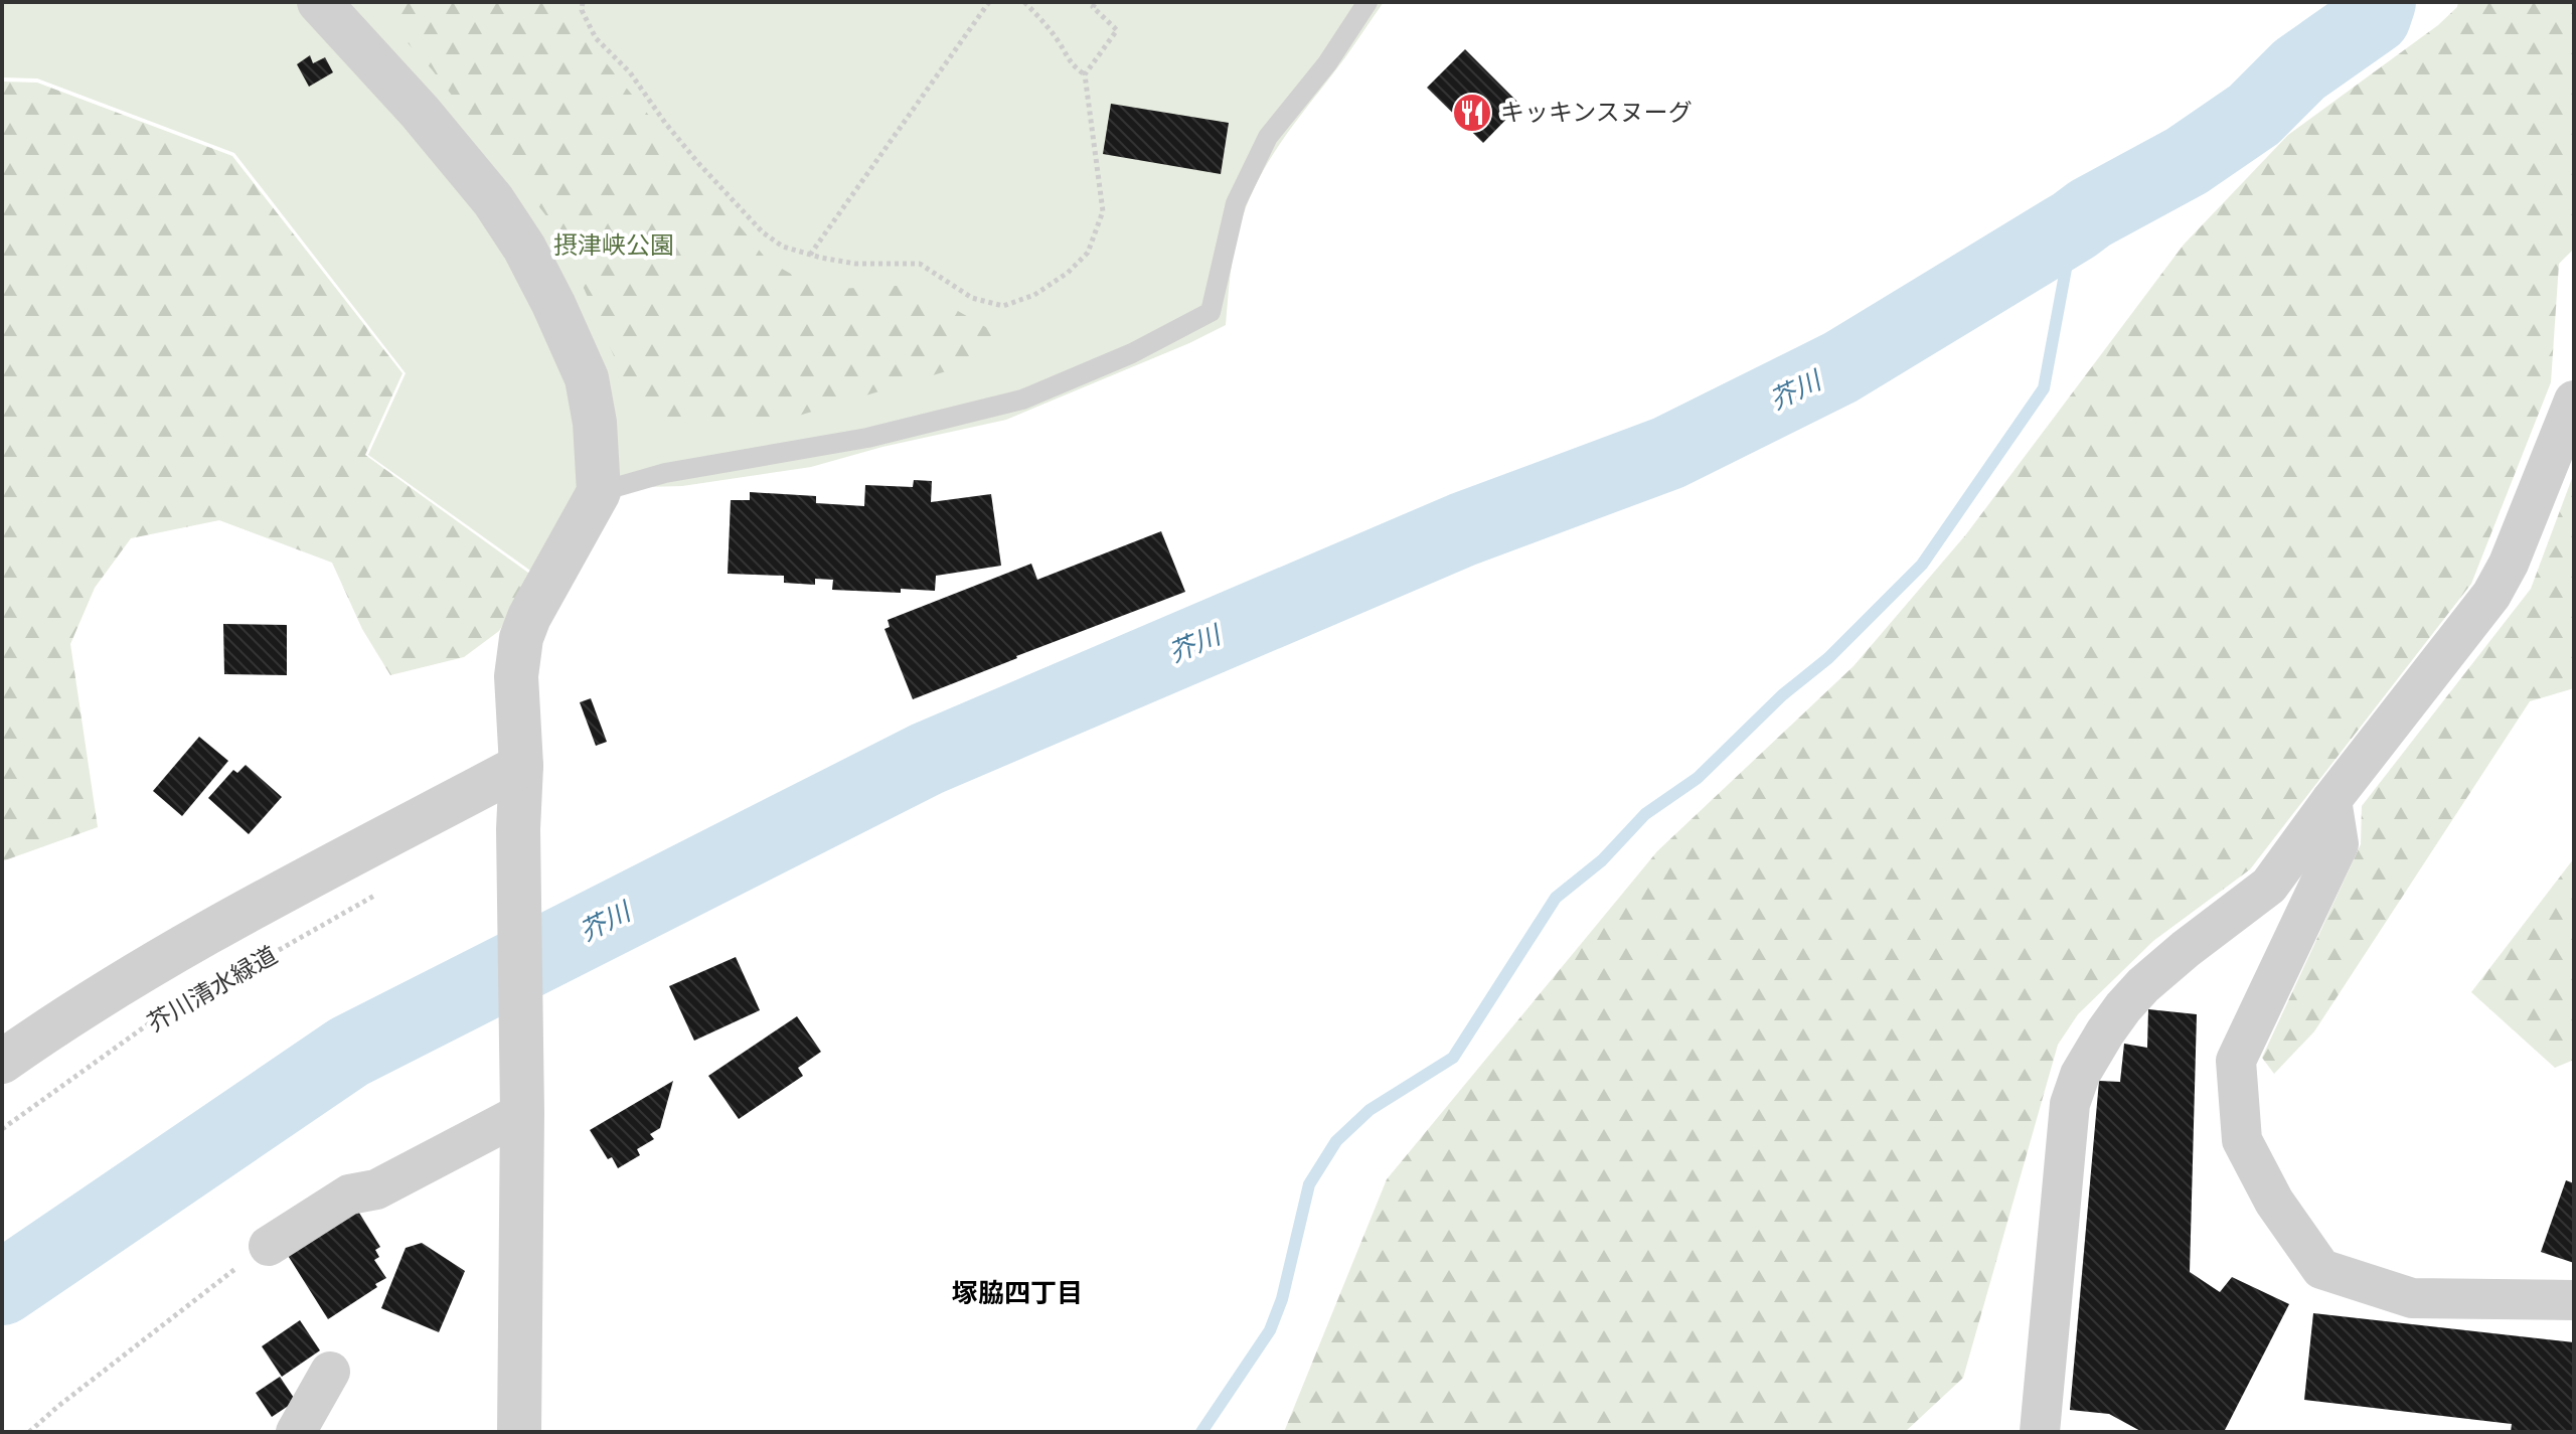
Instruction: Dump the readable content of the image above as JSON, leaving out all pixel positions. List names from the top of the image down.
{
  "streets": {
    "path": ["芥川清水緑道"]
  },
  "districts": ["塚脇四丁目"],
  "water": ["芥川"],
  "parks": ["摂津峡公園"],
  "places": {
    "restaurant": ["キッキンスヌーグ"]
  }
}
